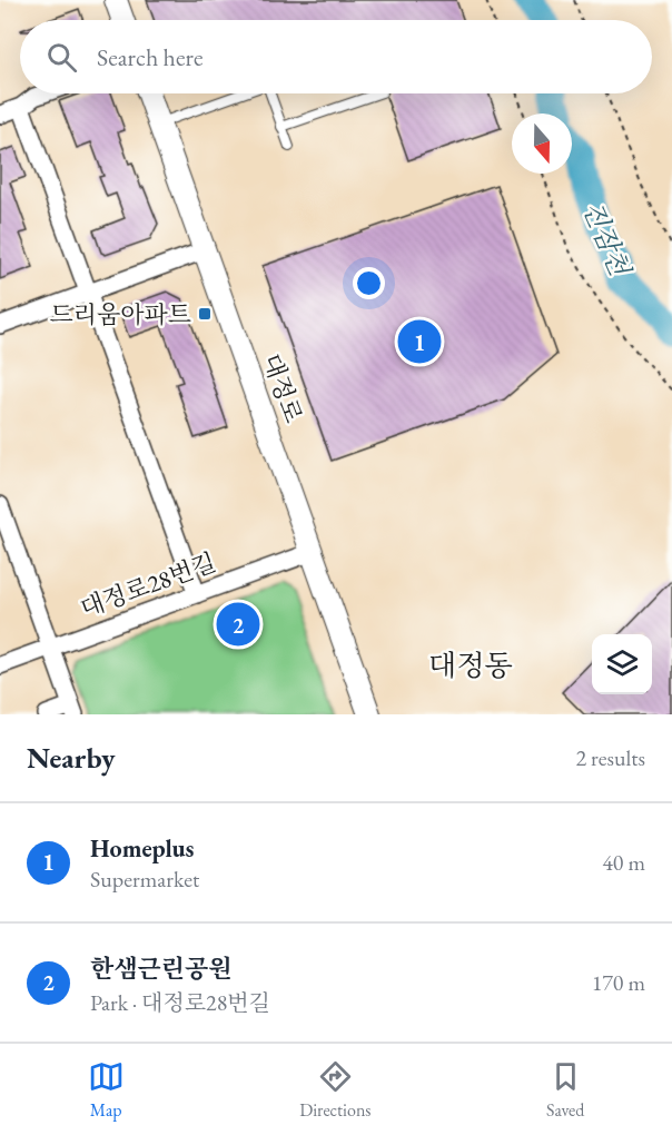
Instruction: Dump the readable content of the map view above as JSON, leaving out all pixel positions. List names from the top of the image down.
{
  "streets": {
    "street": ["대정로", "대정로28번길"]
  },
  "crossings": [
    ["대정로", "대정로28번길"]
  ],
  "districts": ["대정동"],
  "water": ["진잠천"],
  "places": {
    "transit": ["드리움아파트"]
  },
  "north": "bottom",
  "page": {
    "search": "Search here",
    "pins": ["1", "2"],
    "heading": ["Nearby", "2 results"],
    "list": [
      {
        "mark": "1",
        "name": "Homeplus",
        "note": "Supermarket",
        "value": "40 m"
      },
      {
        "mark": "2",
        "name": "한샘근린공원",
        "note": "Park · 대정로28번길",
        "value": "170 m"
      }
    ],
    "nav": ["Map", "Directions", "Saved"]
  }
}
